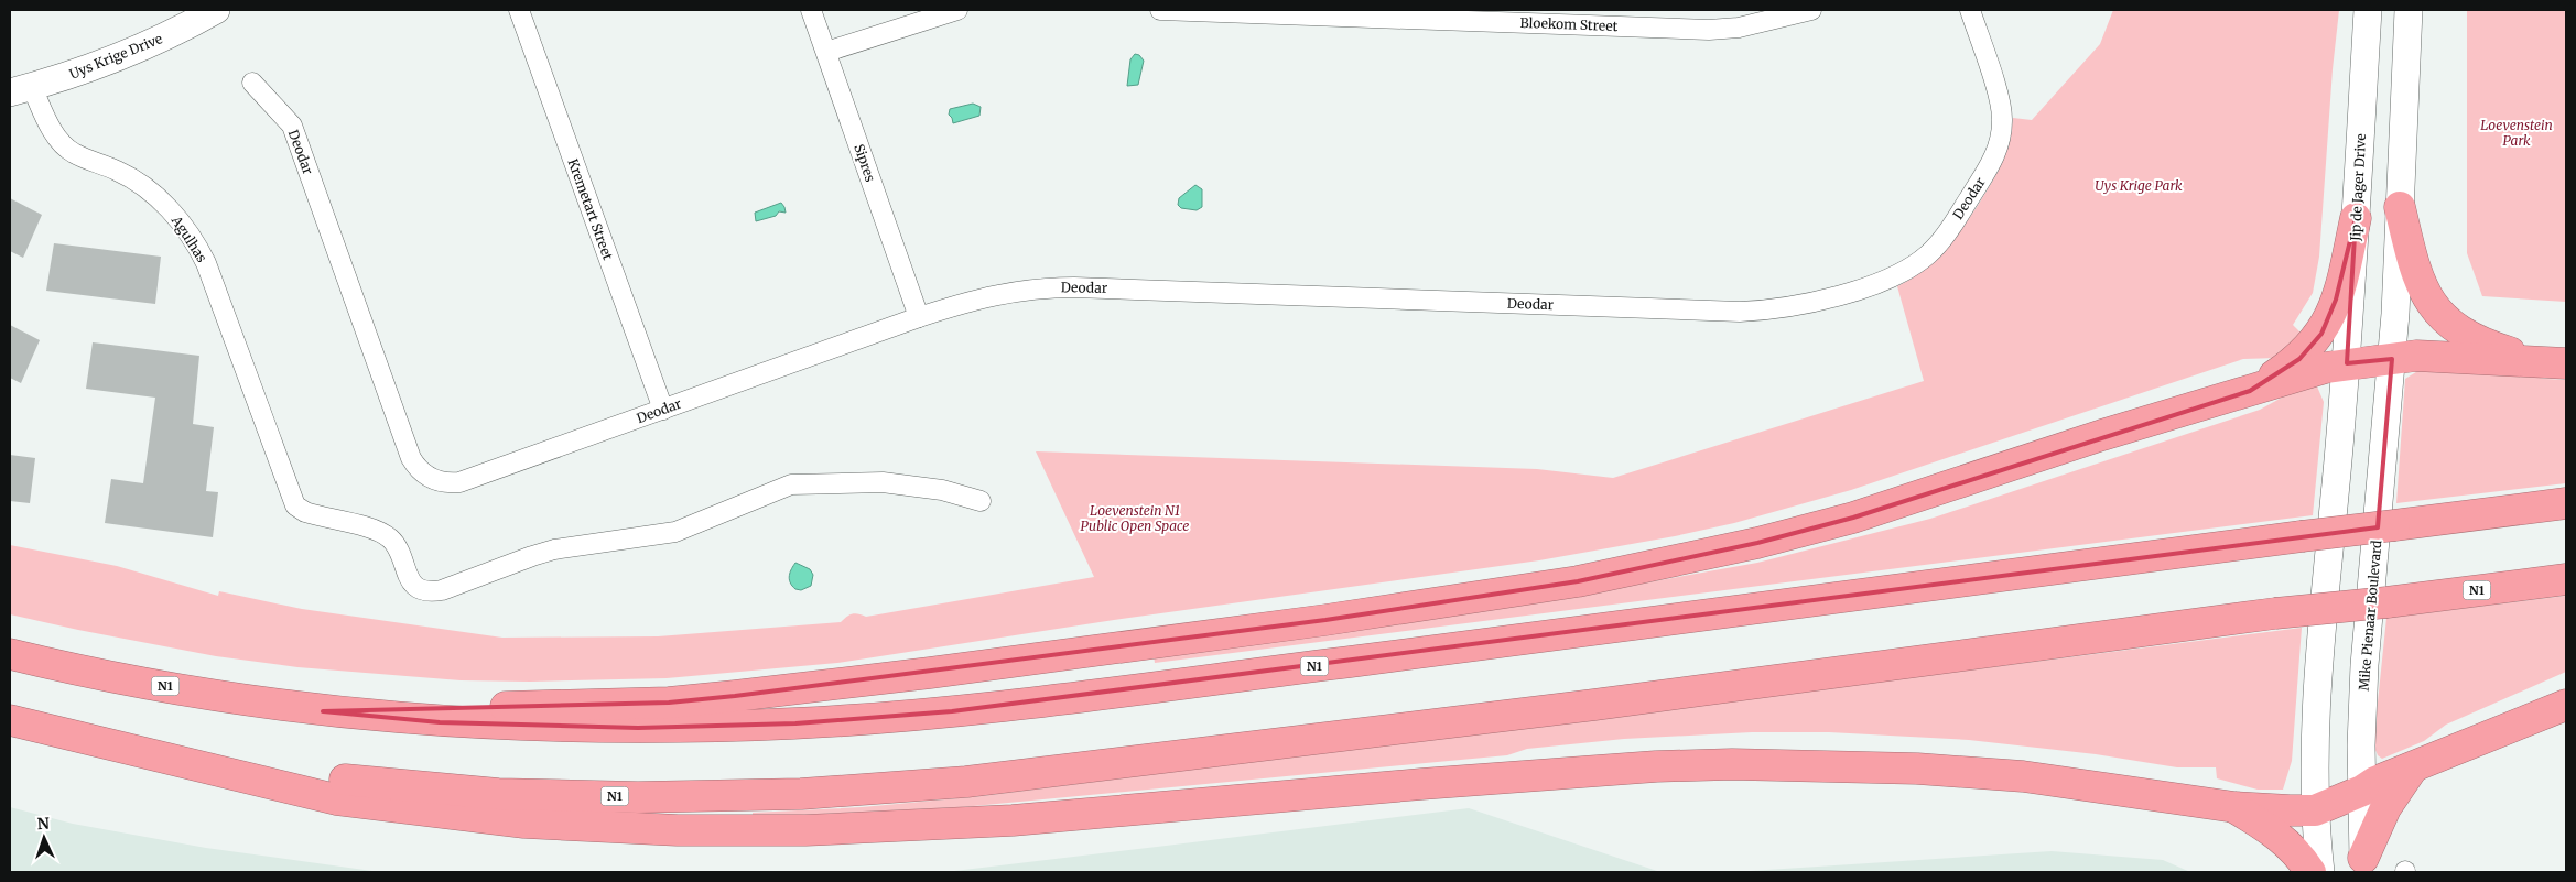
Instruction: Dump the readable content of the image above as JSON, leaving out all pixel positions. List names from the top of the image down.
{
  "streets": {
    "highway": ["N1"],
    "main road": ["Uys Krige Drive", "Jip de Jager Drive", "Mike Pienaar Boulevard"],
    "street": [
      "Bloekom Street",
      "Deodar",
      "Sipres",
      "Kremetart Street",
      "Agulhas"
    ]
  },
  "crossings": [
    ["Uys Krige Drive", "Agulhas"],
    ["Deodar", "Sipres"],
    ["Deodar", "Kremetart Street"]
  ],
  "parks": ["Loevenstein Park", "Uys Krige Park", "Loevenstein N1 Public Open Space"],
  "north": "top"
}
